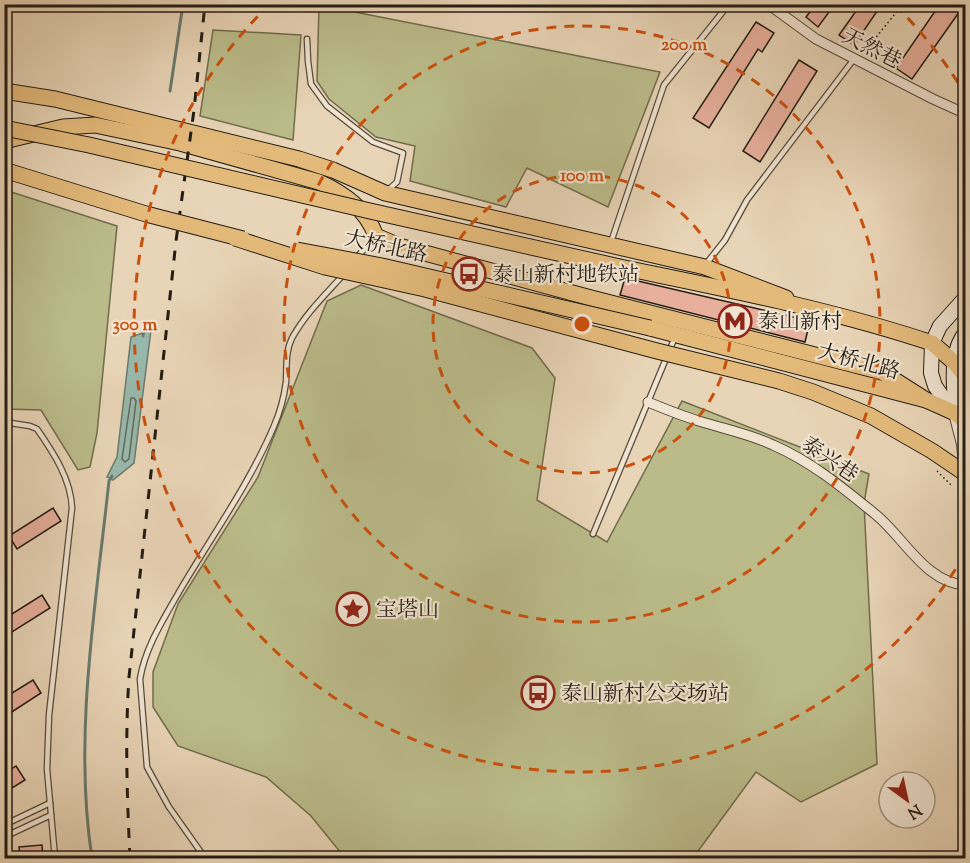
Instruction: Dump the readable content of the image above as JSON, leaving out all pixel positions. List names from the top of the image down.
{
  "streets": {
    "main road": ["大桥北路"],
    "street": ["天然巷", "泰兴巷"]
  },
  "places": {
    "bus stop": ["泰山新村地铁站", "泰山新村公交场站"],
    "metro station": ["泰山新村"],
    "place": ["宝塔山"]
  },
  "north": "bottom right",
  "rings": ["200 m", "100 m", "300 m"]
}
